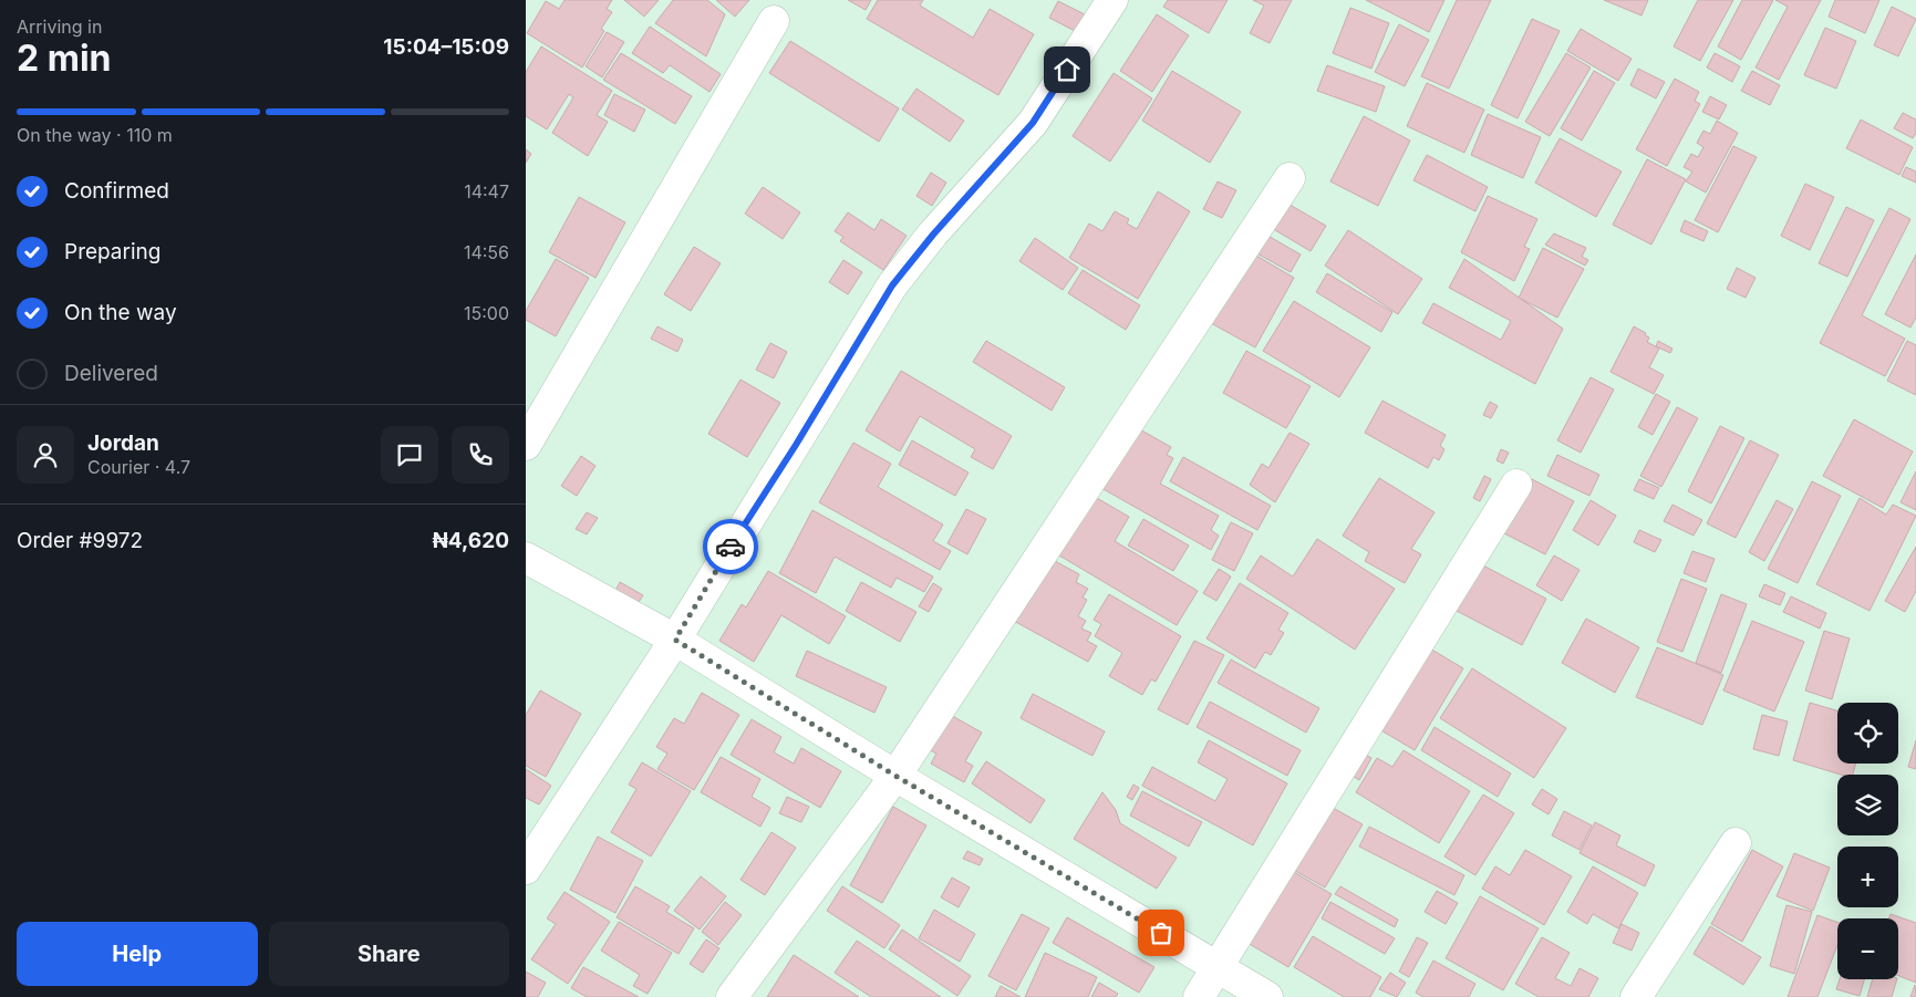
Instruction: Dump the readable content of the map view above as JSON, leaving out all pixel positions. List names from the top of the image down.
{
  "page": {
    "heading": ["2 min", "Arriving in", "15:04–15:09"],
    "panel": [
      "Jordan",
      "Courier · 4.7",
      "Order #9972",
      "₦4,620"
    ],
    "bar": "On the way · 110 m",
    "list": [
      ["Confirmed", "14:47"],
      ["Preparing", "14:56"],
      ["On the way", "15:00"],
      "Delivered"
    ],
    "map_buttons": ["+", "−"],
    "buttons": ["Help", "Share"]
  }
}
